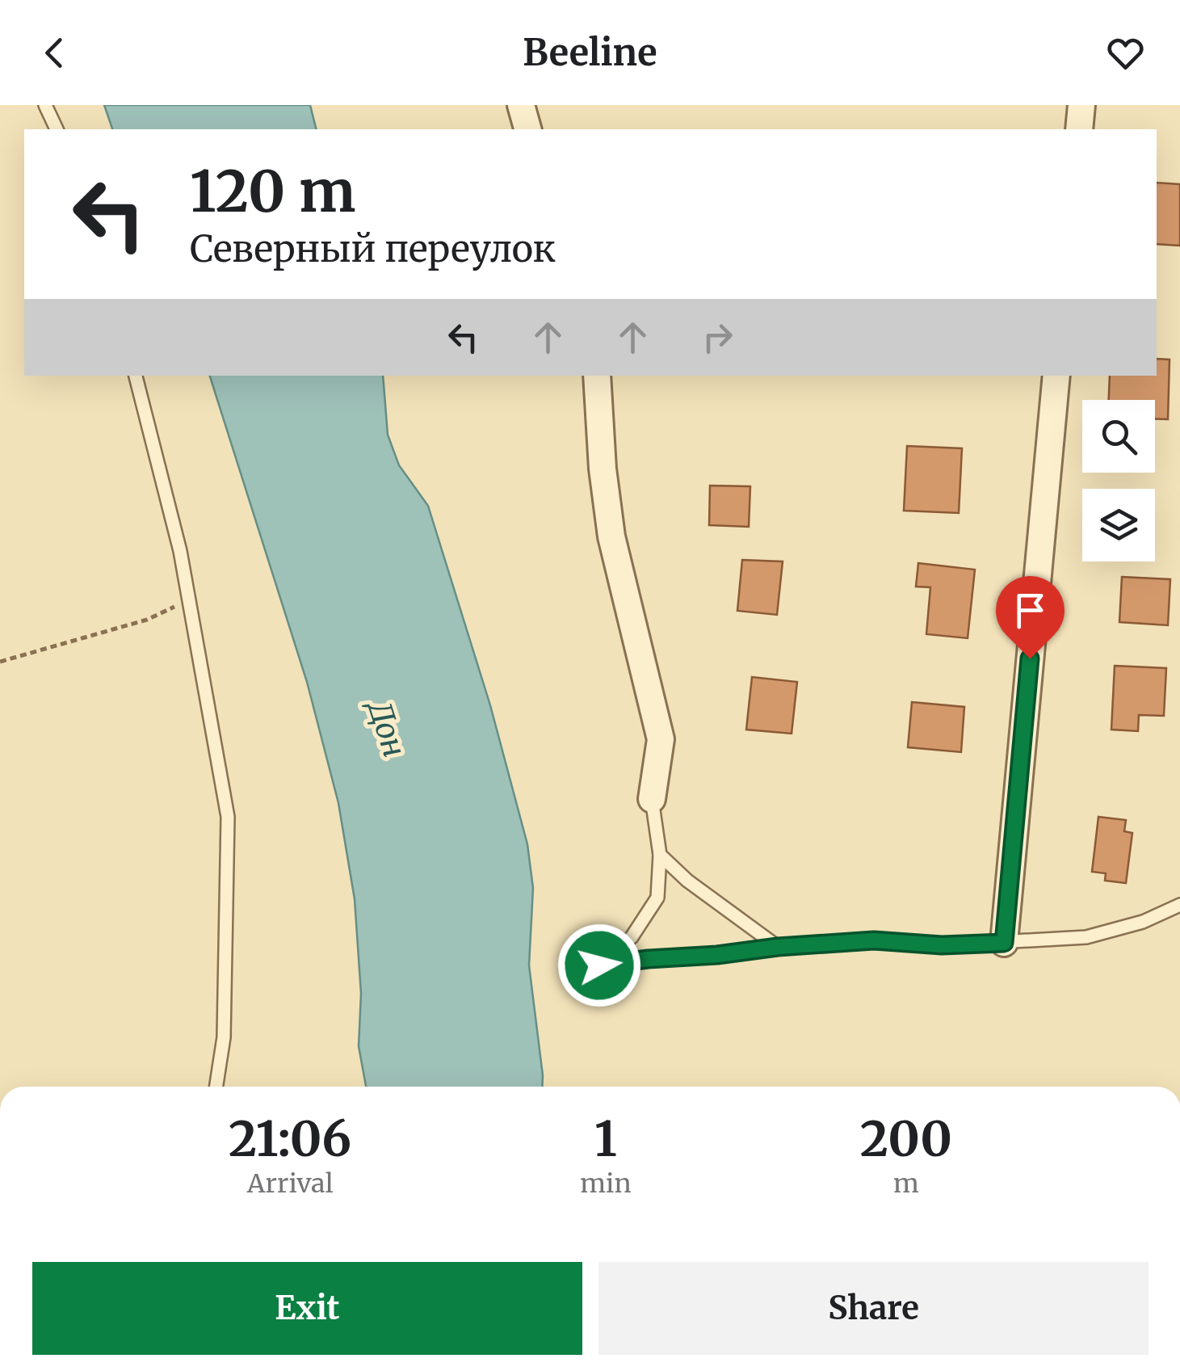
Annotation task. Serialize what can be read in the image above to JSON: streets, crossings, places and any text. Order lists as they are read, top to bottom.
{
  "water": ["Дон"],
  "page": {
    "header": "Beeline",
    "turn": ["120 m", "Северный переулок"],
    "eta": [
      "21:06",
      "Arrival",
      "1",
      "min",
      "200",
      "m"
    ],
    "buttons": ["Exit", "Share"]
  }
}
